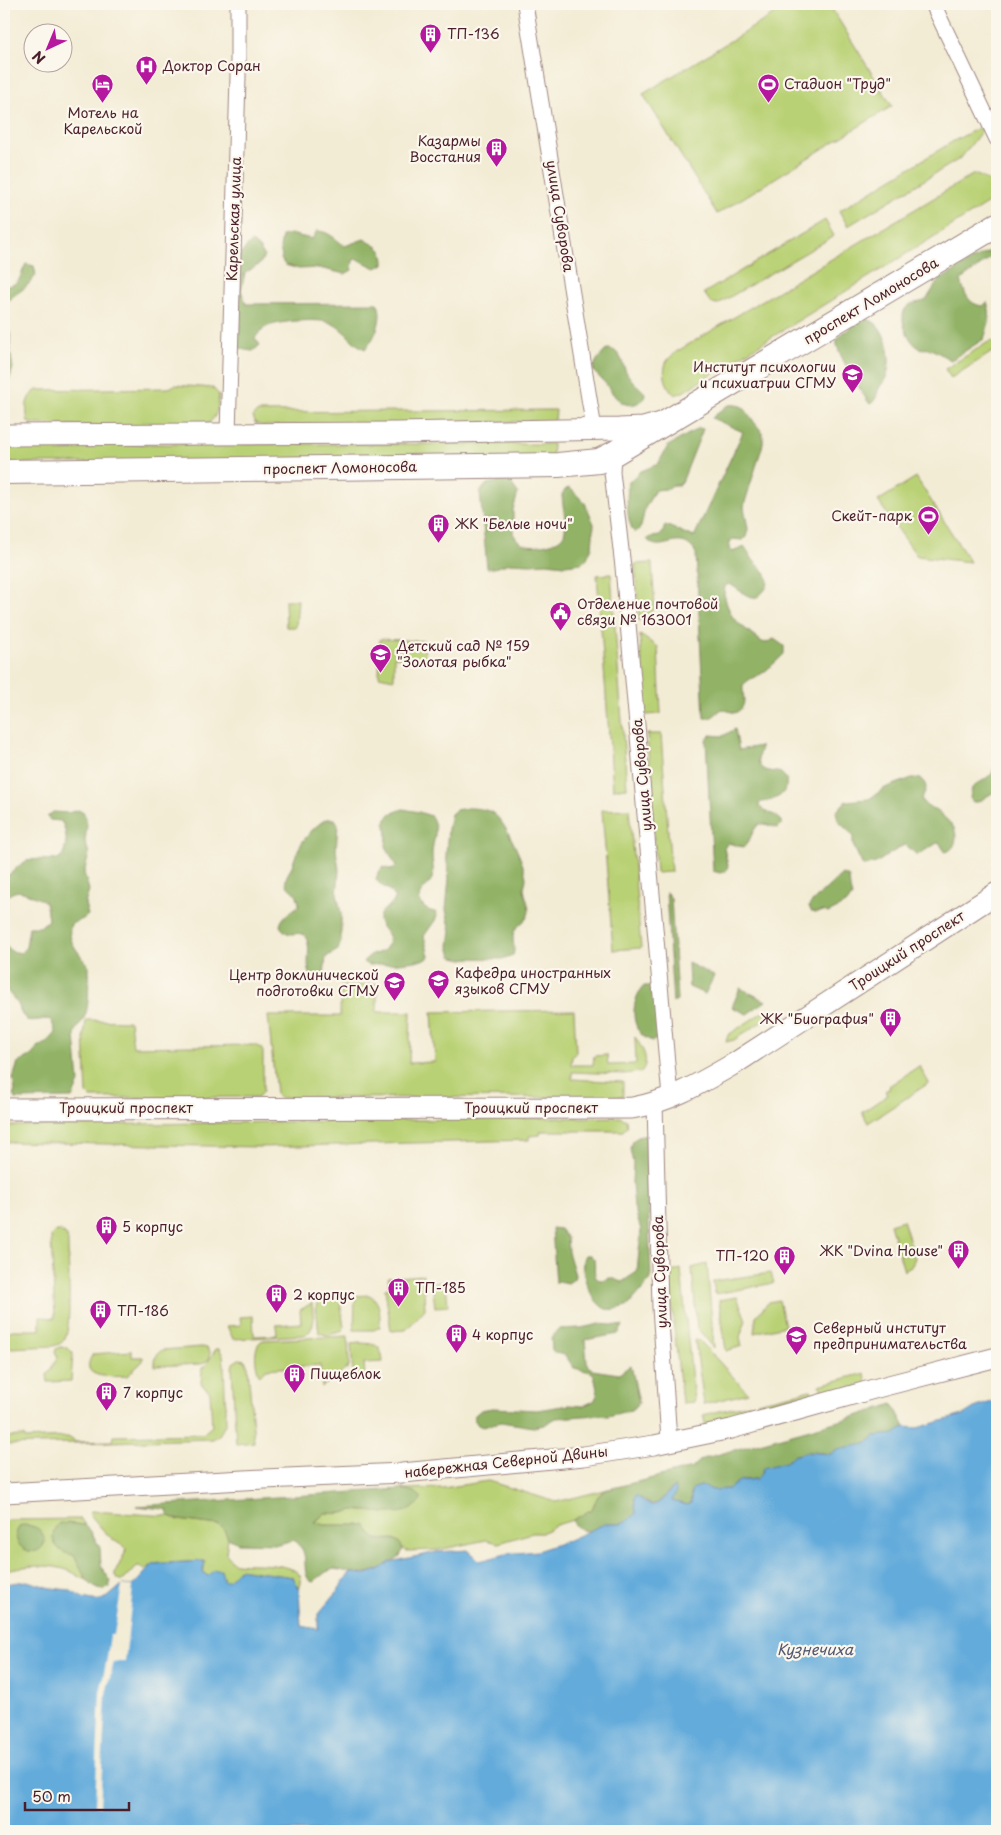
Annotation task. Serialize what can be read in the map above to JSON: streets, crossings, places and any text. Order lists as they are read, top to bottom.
{
  "streets": {
    "main road": ["проспект Ломоносова", "Троицкий проспект"],
    "street": ["улица Суворова", "Карельская улица", "набережная Северной Двины"]
  },
  "crossings": [
    ["улица Суворова", "проспект Ломоносова"],
    ["улица Суворова", "Троицкий проспект"],
    ["улица Суворова", "набережная Северной Двины"],
    ["Карельская улица", "проспект Ломоносова"]
  ],
  "water": ["Кузнечиха"],
  "places": {
    "building": [
      "ТП-136",
      "Казармы Восстания",
      "ЖК \"Белые ночи\"",
      "ЖК \"Биография\"",
      "5 корпус",
      "ЖК \"Dvina House\"",
      "ТП-120",
      "ТП-185",
      "2 корпус",
      "ТП-186",
      "4 корпус",
      "Пищеблок",
      "7 корпус"
    ],
    "hospital": ["Доктор Соран"],
    "sports": ["Стадион \"Труд\"", "Скейт-парк"],
    "hotel": ["Мотель на Карельской"],
    "school or university": [
      "Институт психологии и психиатрии СГМУ",
      "Детский сад № 159 \"Золотая рыбка\"",
      "Кафедра иностранных языков СГМУ",
      "Центр доклинической подготовки СГМУ",
      "Северный институт предпринимательства"
    ],
    "public building": ["Отделение почтовой связи № 163001"]
  },
  "scale_bar": "50 m",
  "north": "bottom left"
}
